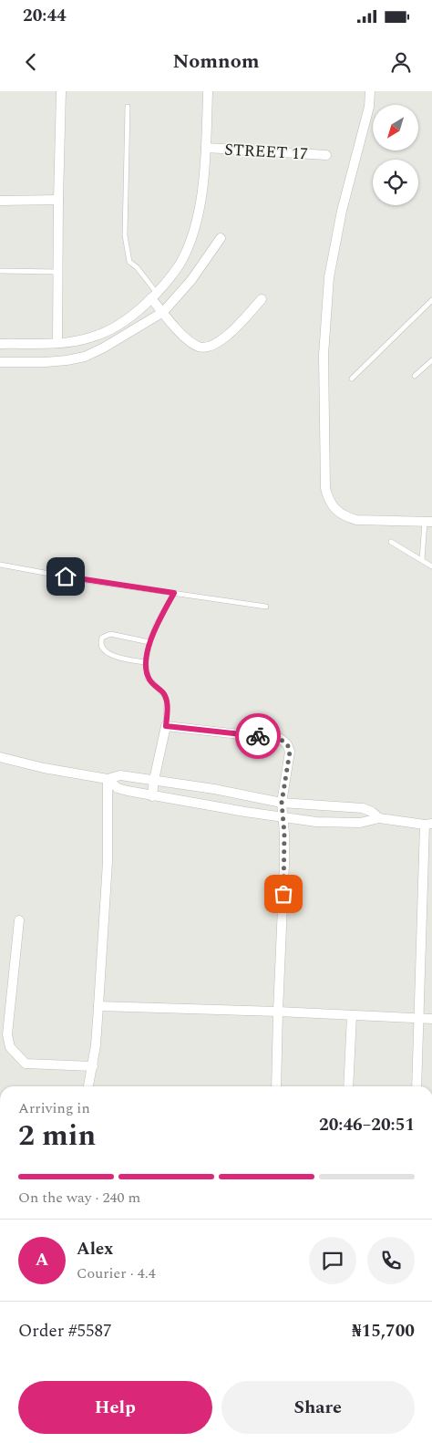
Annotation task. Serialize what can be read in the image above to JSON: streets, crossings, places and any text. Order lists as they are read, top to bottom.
{
  "streets": {
    "street": ["STREET 17"]
  },
  "north": "bottom left",
  "page": {
    "status": "20:44",
    "header": "Nomnom",
    "heading": ["2 min", "Arriving in", "20:46–20:51"],
    "panel": [
      "Alex",
      "Courier · 4.4",
      "Order #5587",
      "₦15,700"
    ],
    "bar": "On the way · 240 m",
    "round": "A",
    "buttons": ["Help", "Share"]
  }
}
